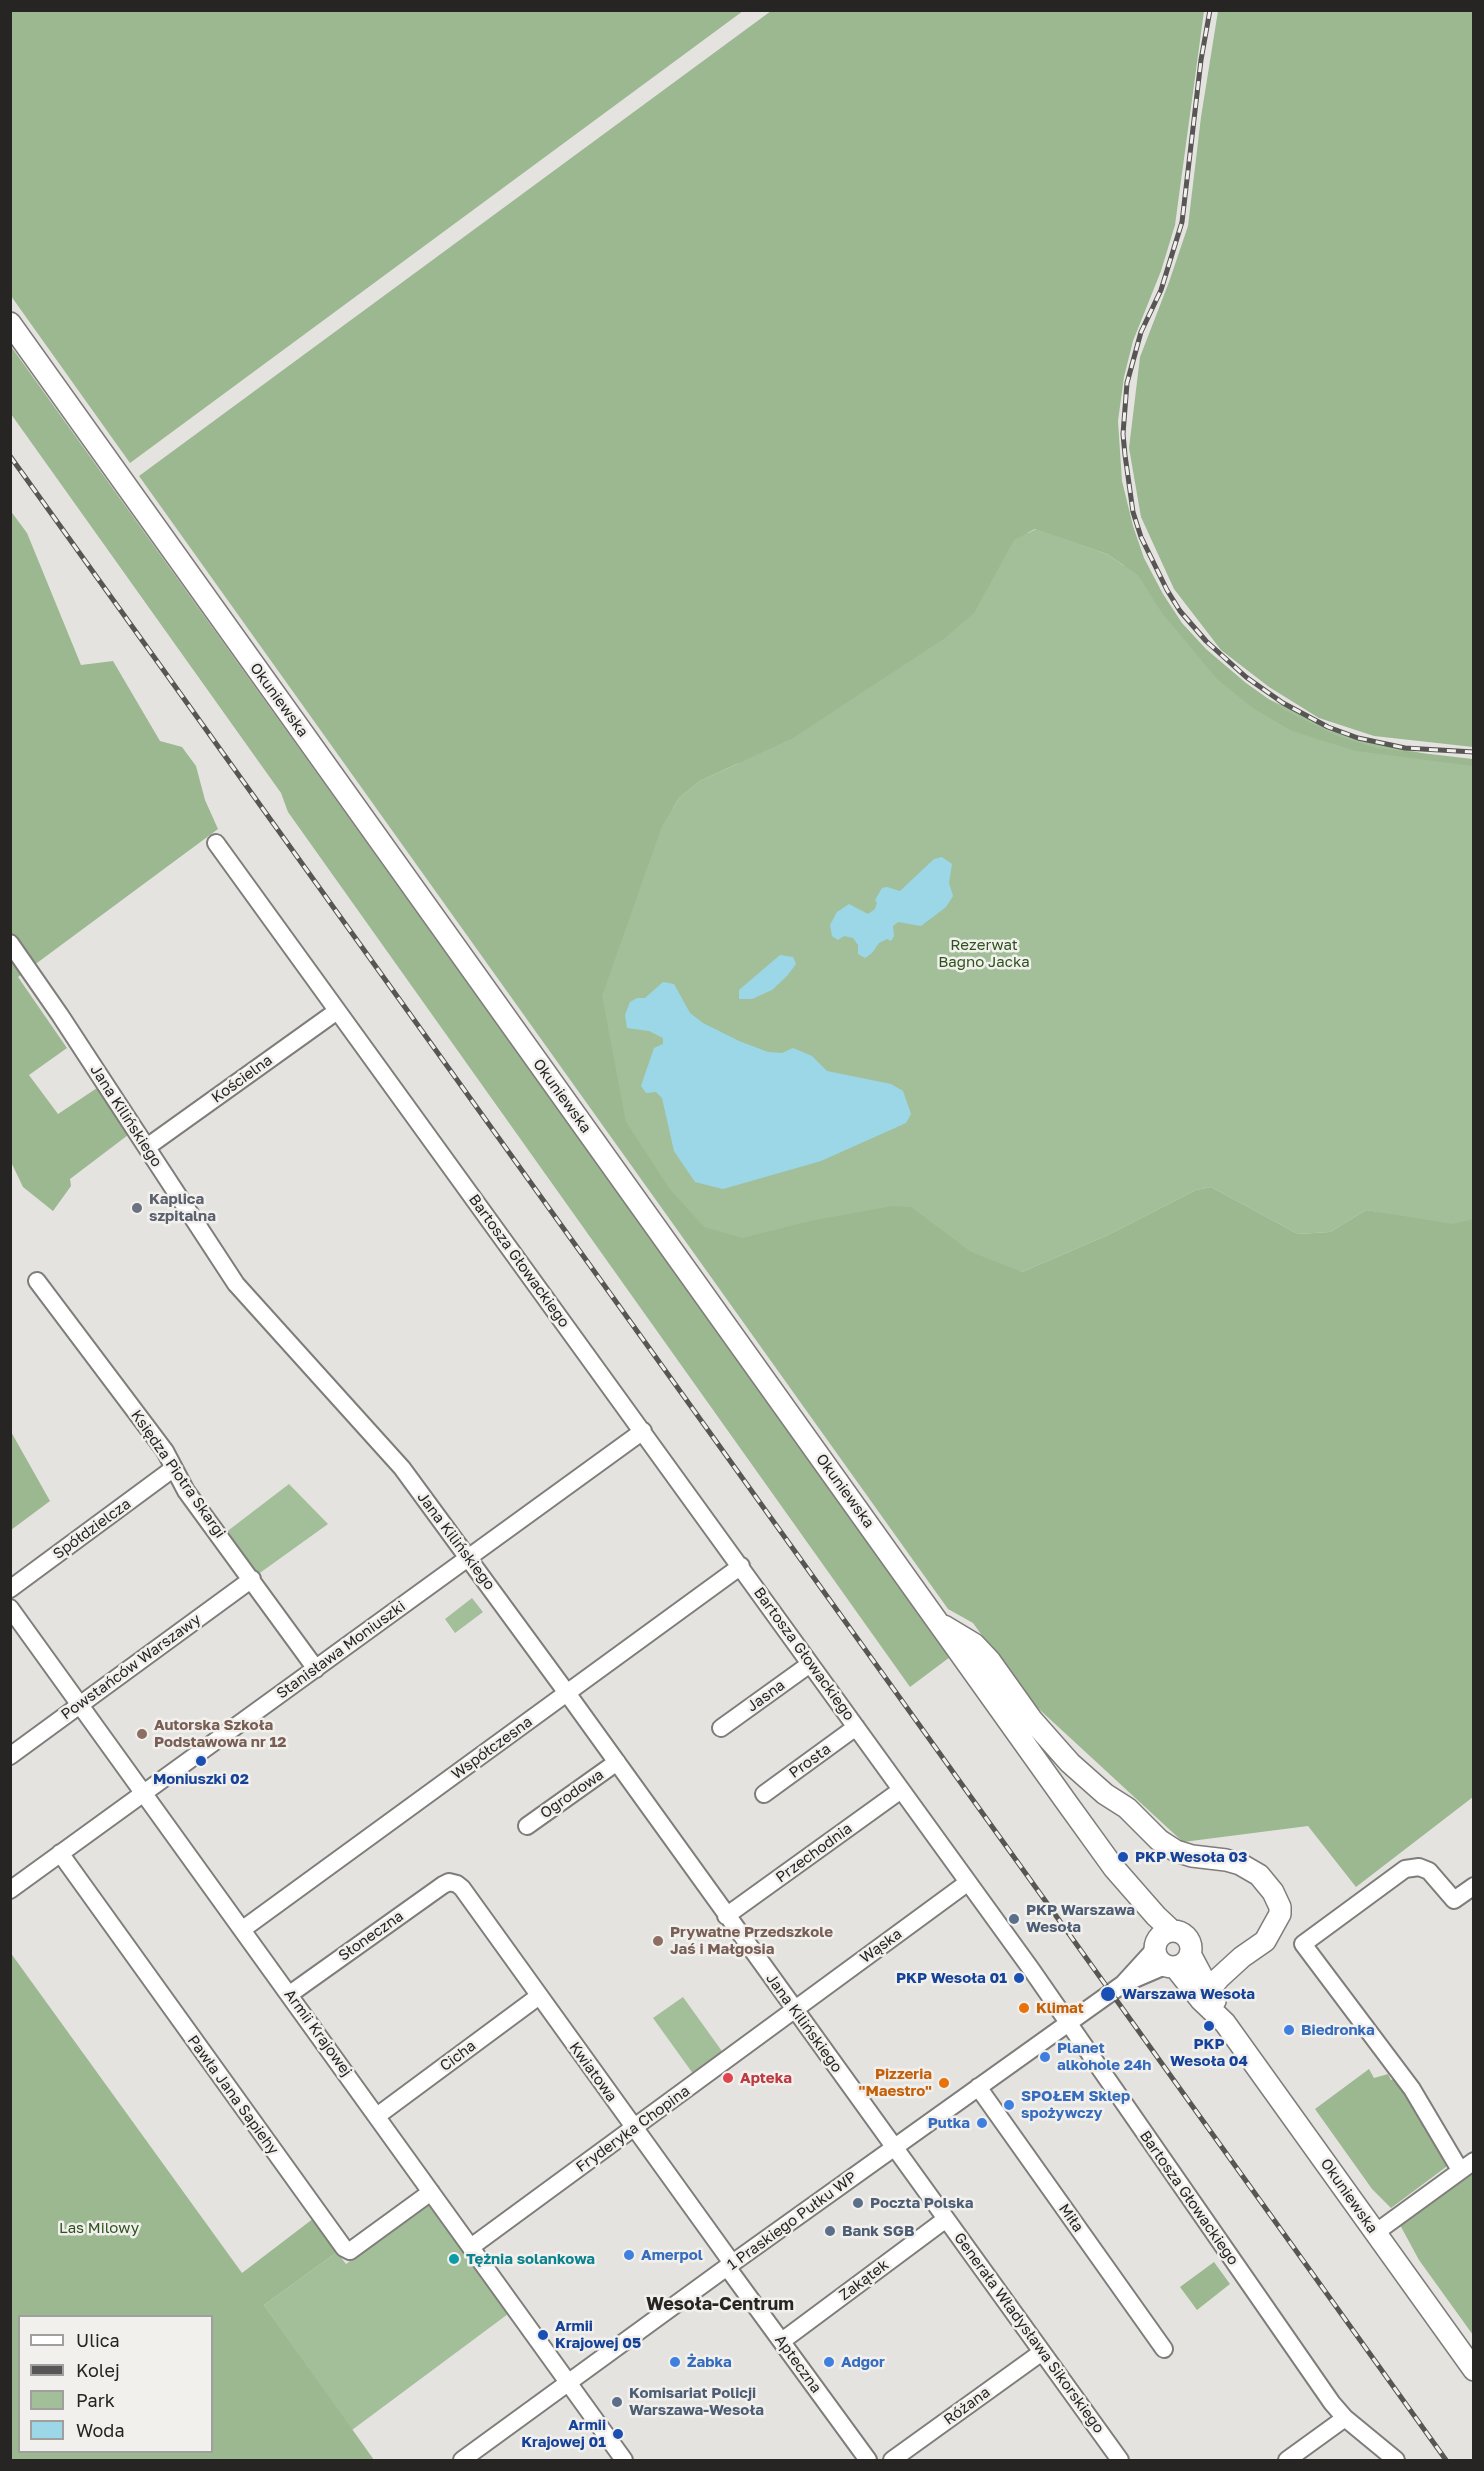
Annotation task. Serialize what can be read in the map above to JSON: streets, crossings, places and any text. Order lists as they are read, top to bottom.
{
  "streets": {
    "main road": ["Okuniewska"],
    "street": [
      "Kościelna",
      "Jana Kilińskiego",
      "Bartosza Głowackiego",
      "Księdza Piotra Skargi",
      "Spółdzielcza",
      "Stanisława Moniuszki",
      "Powstańców Warszawy",
      "Jasna",
      "Współczesna",
      "Prosta",
      "Ogrodowa",
      "Przechodnia",
      "Słoneczna",
      "Wąska",
      "Armii Krajowej",
      "Cicha",
      "Kwiatowa",
      "Pawła Jana Sapiehy",
      "Fryderyka Chopina",
      "Miła",
      "1 Praskiego Pułku WP",
      "Zakątek",
      "Generała Władysława Sikorskiego",
      "Apteczna",
      "Różana"
    ]
  },
  "crossings": [
    ["Okuniewska", "1 Praskiego Pułku WP"],
    ["Kościelna", "Jana Kilińskiego"],
    ["Kościelna", "Bartosza Głowackiego"],
    ["Jana Kilińskiego", "Stanisława Moniuszki"],
    ["Jana Kilińskiego", "Współczesna"],
    ["Jana Kilińskiego", "Ogrodowa"],
    ["Jana Kilińskiego", "Przechodnia"],
    ["Jana Kilińskiego", "Wąska"],
    ["Jana Kilińskiego", "Fryderyka Chopina"],
    ["Jana Kilińskiego", "1 Praskiego Pułku WP"],
    ["Jana Kilińskiego", "Generała Władysława Sikorskiego"],
    ["Bartosza Głowackiego", "Stanisława Moniuszki"],
    ["Bartosza Głowackiego", "Jasna"],
    ["Bartosza Głowackiego", "Współczesna"],
    ["Bartosza Głowackiego", "Prosta"],
    ["Bartosza Głowackiego", "Przechodnia"],
    ["Bartosza Głowackiego", "Wąska"],
    ["Bartosza Głowackiego", "1 Praskiego Pułku WP"],
    ["Księdza Piotra Skargi", "Spółdzielcza"],
    ["Księdza Piotra Skargi", "Stanisława Moniuszki"],
    ["Księdza Piotra Skargi", "Powstańców Warszawy"],
    ["Stanisława Moniuszki", "Armii Krajowej"],
    ["Stanisława Moniuszki", "Pawła Jana Sapiehy"],
    ["Powstańców Warszawy", "Armii Krajowej"],
    ["Współczesna", "Armii Krajowej"],
    ["Słoneczna", "Armii Krajowej"],
    ["Słoneczna", "Kwiatowa"],
    ["Wąska", "Fryderyka Chopina"],
    ["Armii Krajowej", "Cicha"],
    ["Armii Krajowej", "Pawła Jana Sapiehy"],
    ["Armii Krajowej", "Fryderyka Chopina"],
    ["Armii Krajowej", "1 Praskiego Pułku WP"],
    ["Cicha", "Kwiatowa"],
    ["Kwiatowa", "Fryderyka Chopina"],
    ["Kwiatowa", "1 Praskiego Pułku WP"],
    ["Kwiatowa", "Apteczna"],
    ["Miła", "1 Praskiego Pułku WP"],
    ["1 Praskiego Pułku WP", "Generała Władysława Sikorskiego"],
    ["1 Praskiego Pułku WP", "Apteczna"],
    ["Zakątek", "Generała Władysława Sikorskiego"],
    ["Zakątek", "Apteczna"],
    ["Generała Władysława Sikorskiego", "Różana"]
  ],
  "districts": ["Wesoła-Centrum"],
  "parks": ["Rezerwat Bagno Jacka", "Las Milowy"],
  "places": [
    "Kaplica szpitalna",
    "Autorska Szkoła Podstawowa nr 12",
    "Moniuszki 02",
    "PKP Wesoła 03",
    "PKP Warszawa Wesoła",
    "Prywatne Przedszkole Jaś i Małgosia",
    "PKP Wesoła 01",
    "Warszawa Wesoła",
    "Klimat",
    "PKP Wesoła 04",
    "Biedronka",
    "Planet alkohole 24h",
    "Apteka",
    "Pizzeria \"Maestro\"",
    "SPOŁEM Sklep spożywczy",
    "Putka",
    "Poczta Polska",
    "Bank SGB",
    "Amerpol",
    "Tężnia solankowa",
    "Armii Krajowej 05",
    "Żabka",
    "Adgor",
    "Komisariat Policji Warszawa-Wesoła",
    "Armii Krajowej 01"
  ],
  "legend": [
    "Ulica",
    "Kolej",
    "Park",
    "Woda"
  ]
}
